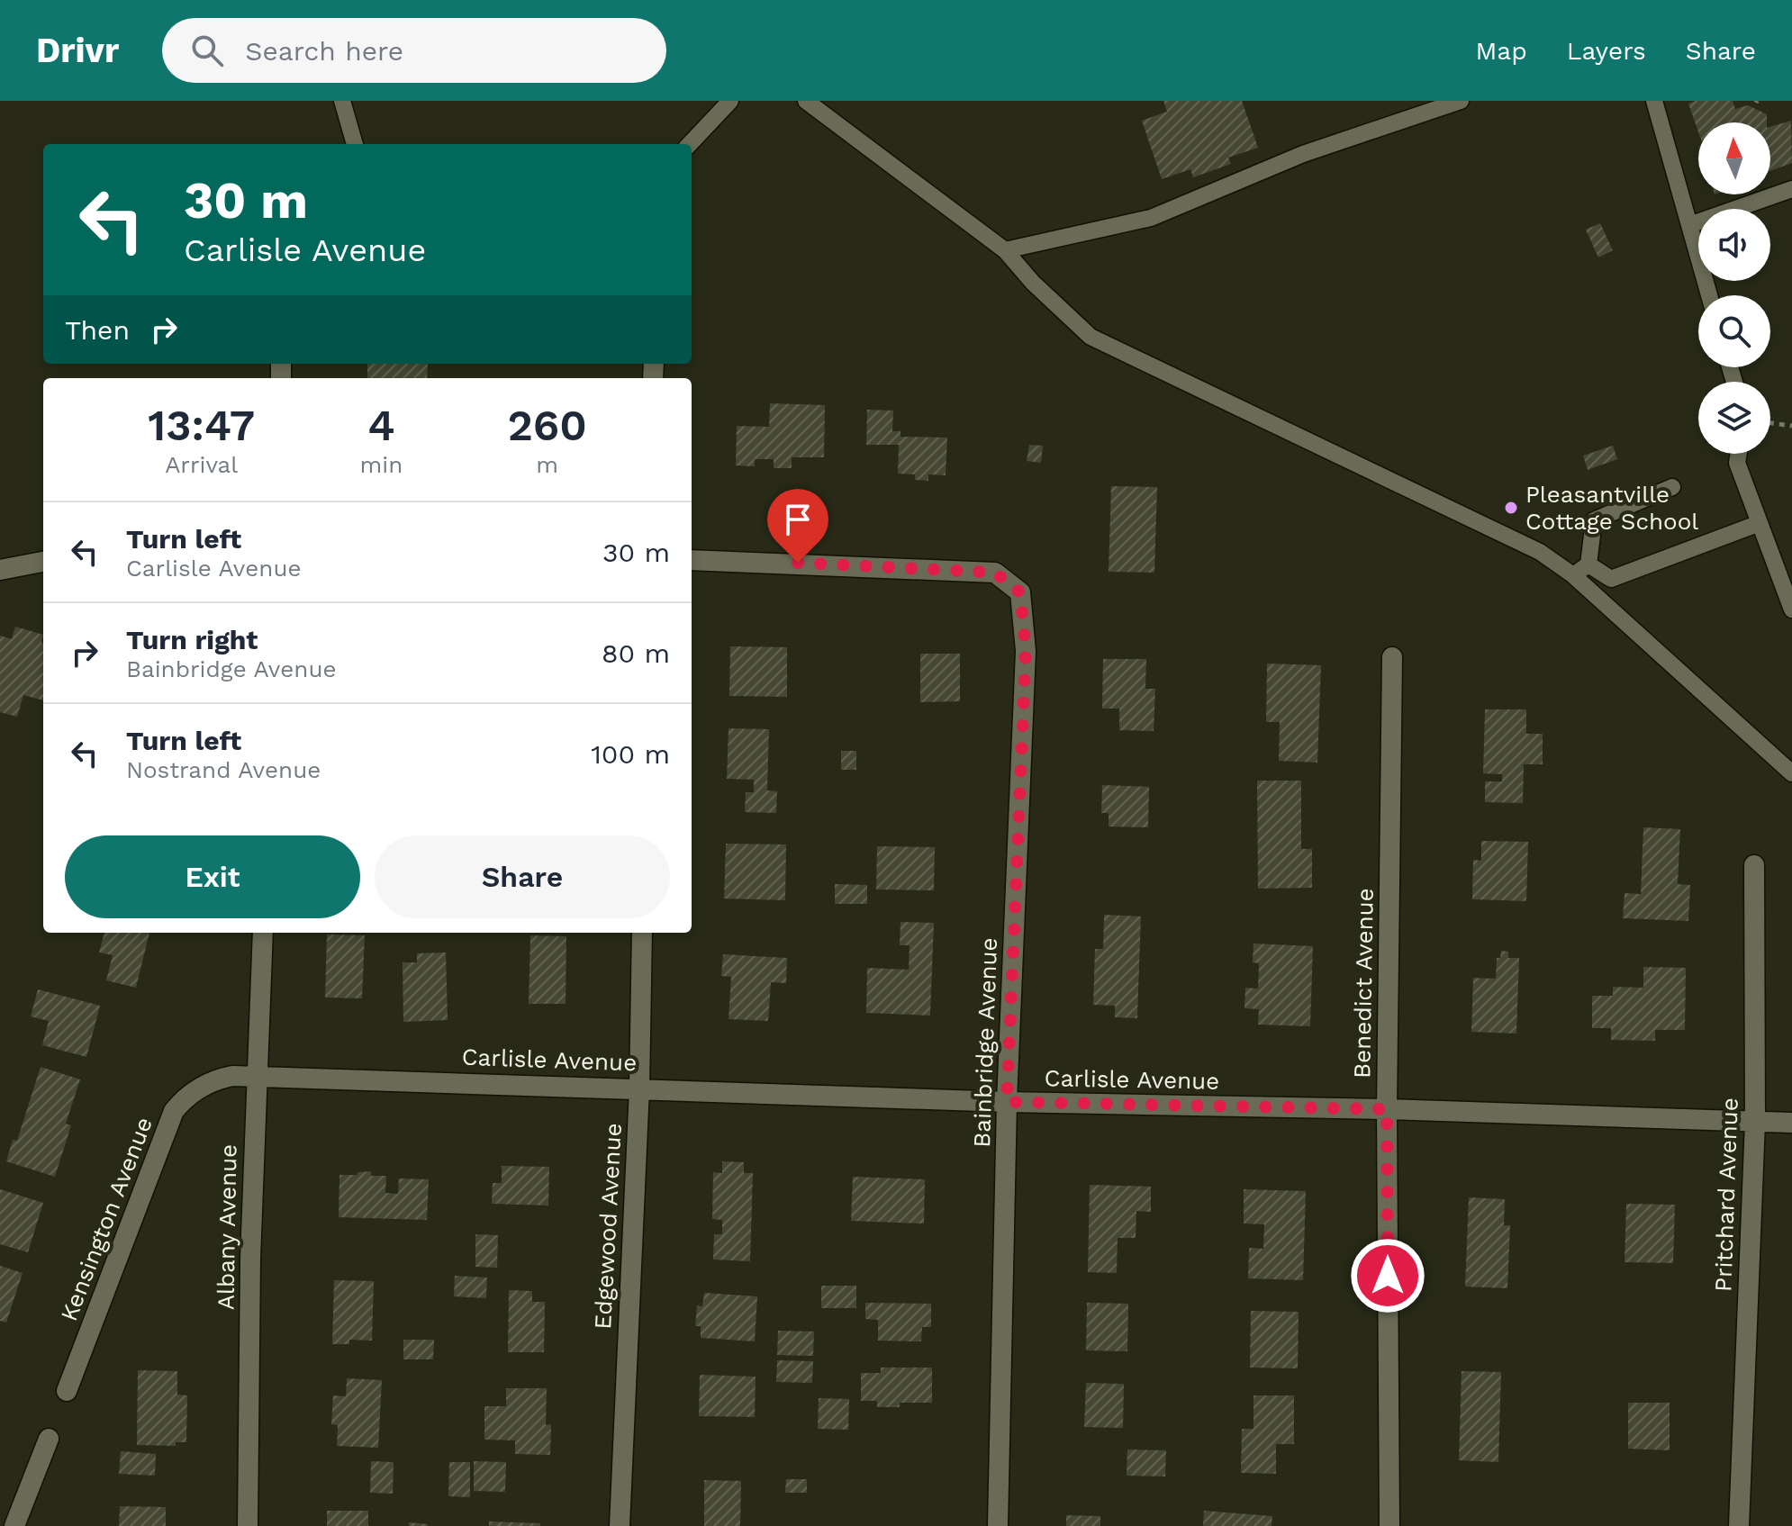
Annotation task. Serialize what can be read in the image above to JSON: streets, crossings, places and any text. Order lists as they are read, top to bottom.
{
  "streets": {
    "street": [
      "Benedict Avenue",
      "Bainbridge Avenue",
      "Carlisle Avenue",
      "Pritchard Avenue",
      "Kensington Avenue",
      "Edgewood Avenue",
      "Albany Avenue"
    ]
  },
  "crossings": [
    ["Benedict Avenue", "Carlisle Avenue"],
    ["Bainbridge Avenue", "Carlisle Avenue"],
    ["Carlisle Avenue", "Pritchard Avenue"],
    ["Carlisle Avenue", "Kensington Avenue"],
    ["Carlisle Avenue", "Edgewood Avenue"],
    ["Carlisle Avenue", "Albany Avenue"],
    ["Kensington Avenue", "Albany Avenue"]
  ],
  "places": ["Pleasantville Cottage School"],
  "north": "top",
  "page": {
    "header": "Drivr",
    "search": "Search here",
    "nav": ["Map", "Layers", "Share"],
    "turn": ["30 m", "Carlisle Avenue"],
    "then": "Then",
    "eta": [
      "13:47",
      "Arrival",
      "4",
      "min",
      "260",
      "m"
    ],
    "list": [
      {
        "name": "Turn left",
        "note": "Carlisle Avenue",
        "value": "30 m"
      },
      {
        "name": "Turn right",
        "note": "Bainbridge Avenue",
        "value": "80 m"
      },
      {
        "name": "Turn left",
        "note": "Nostrand Avenue",
        "value": "100 m"
      }
    ],
    "buttons": ["Exit", "Share"]
  }
}
